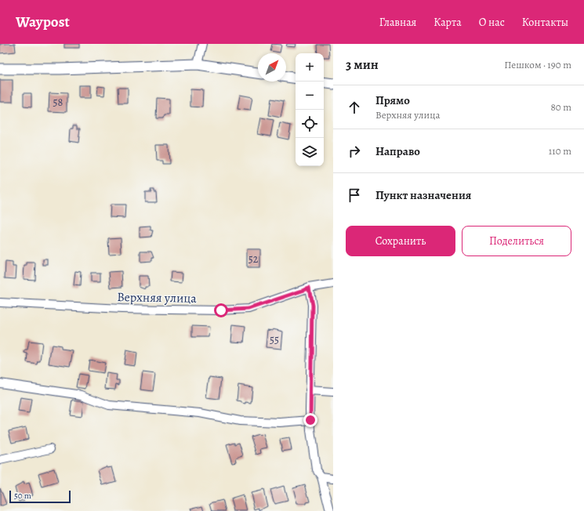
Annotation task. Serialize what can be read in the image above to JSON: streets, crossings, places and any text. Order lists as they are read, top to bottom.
{
  "streets": {
    "street": ["Верхняя улица"]
  },
  "house_numbers": ["58", "52", "55"],
  "scale_bar": "50 m",
  "north": "top right",
  "page": {
    "header": "Waypost",
    "nav": [
      "Главная",
      "Карта",
      "О нас",
      "Контакты"
    ],
    "heading": ["3 мин", "Пешком · 190 m"],
    "map_buttons": ["+", "−"],
    "list": [
      ["Прямо", "Верхняя улица", "80 m"],
      ["Направо", "110 m"],
      "Пункт назначения"
    ],
    "buttons": ["Сохранить", "Поделиться"],
    "scale": "50 m"
  }
}
